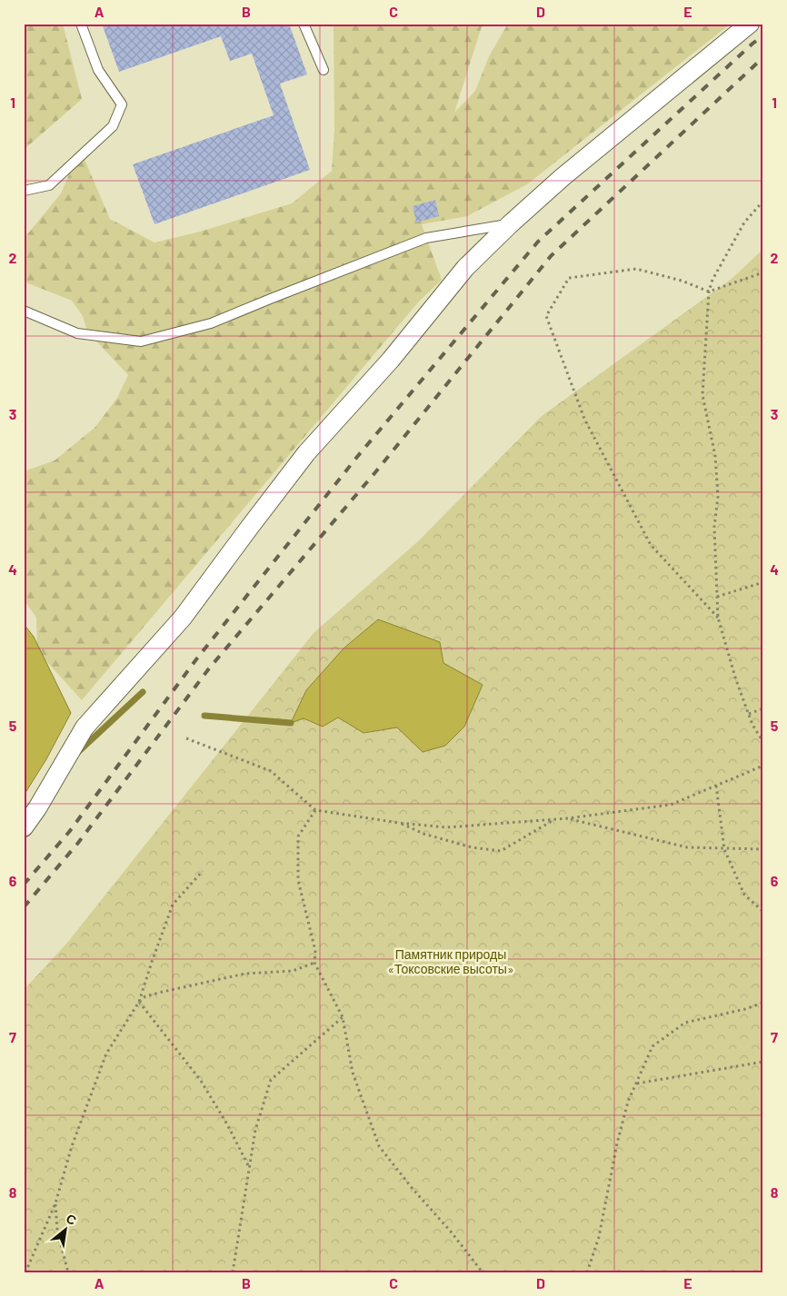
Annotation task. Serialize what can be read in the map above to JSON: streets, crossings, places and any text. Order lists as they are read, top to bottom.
{
  "parks": ["Памятник природы «Токсовские высоты»"],
  "north": "top right",
  "grid": {
    "columns": [
      "A",
      "B",
      "C",
      "D",
      "E"
    ],
    "rows": [
      "1",
      "2",
      "3",
      "4",
      "5",
      "6",
      "7",
      "8"
    ]
  }
}
